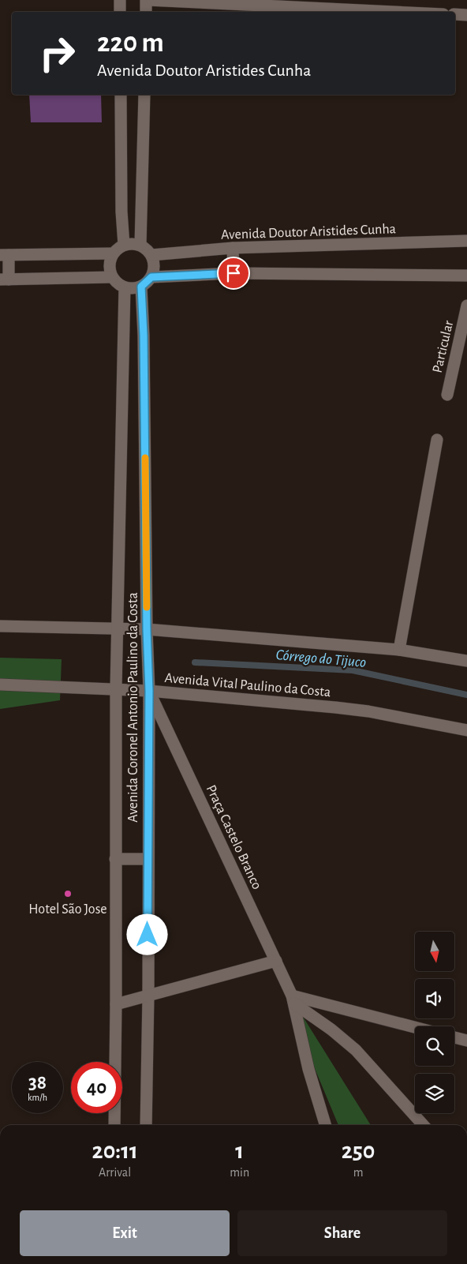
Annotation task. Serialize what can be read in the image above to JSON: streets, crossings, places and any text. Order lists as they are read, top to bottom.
{
  "streets": {
    "street": [
      "Avenida Doutor Aristides Cunha",
      "Particular",
      "Avenida Vital Paulino da Costa",
      "Avenida Coronel Antonio Paulino da Costa",
      "Praça Castelo Branco"
    ]
  },
  "crossings": [
    ["Avenida Doutor Aristides Cunha", "Avenida Coronel Antonio Paulino da Costa"],
    ["Avenida Vital Paulino da Costa", "Avenida Coronel Antonio Paulino da Costa"],
    ["Avenida Vital Paulino da Costa", "Praça Castelo Branco"],
    ["Avenida Coronel Antonio Paulino da Costa", "Praça Castelo Branco"]
  ],
  "water": ["Córrego do Tijuco"],
  "places": ["Hotel São Jose"],
  "north": "bottom",
  "page": {
    "turn": ["220 m", "Avenida Doutor Aristides Cunha"],
    "speed": "38 km/h",
    "limit": "40",
    "eta": [
      "20:11",
      "Arrival",
      "1",
      "min",
      "250",
      "m"
    ],
    "buttons": ["Exit", "Share"]
  }
}
